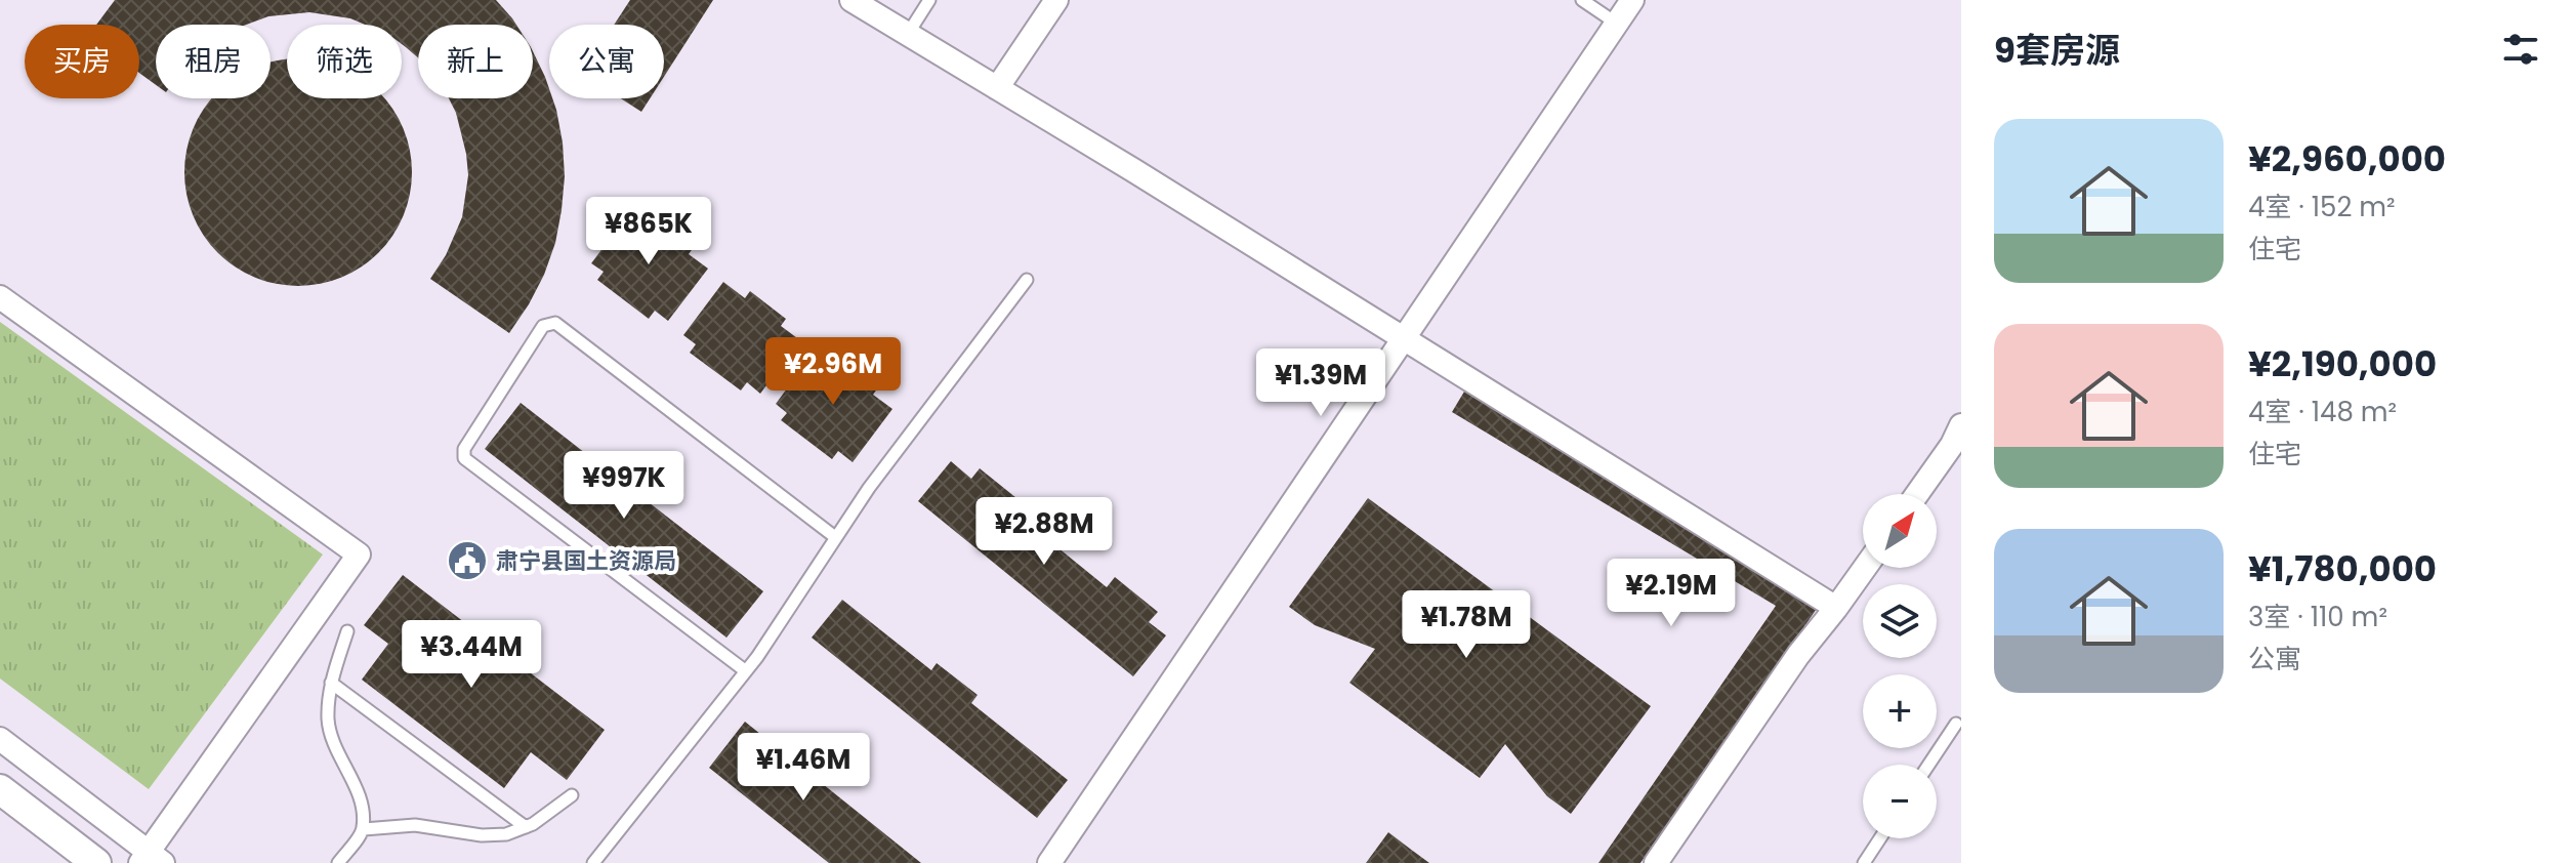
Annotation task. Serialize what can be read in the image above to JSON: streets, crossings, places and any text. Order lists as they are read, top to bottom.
{
  "places": {
    "public building": ["肃宁县国土资源局"]
  },
  "north": "top right",
  "page": {
    "heading": "9套房源",
    "chip": [
      "买房",
      "租房",
      "筛选",
      "新上",
      "公寓"
    ],
    "list": [
      {
        "name": "¥2,960,000",
        "note": "4室 · 152 m² · 住宅"
      },
      {
        "name": "¥2,190,000",
        "note": "4室 · 148 m² · 住宅"
      },
      {
        "name": "¥1,780,000",
        "note": "3室 · 110 m² · 公寓"
      }
    ],
    "price": [
      "¥865K",
      "¥2.96M",
      "¥1.39M",
      "¥997K",
      "¥2.88M",
      "¥2.19M",
      "¥1.78M",
      "¥3.44M",
      "¥1.46M"
    ],
    "map_buttons": ["+", "−"]
  }
}
